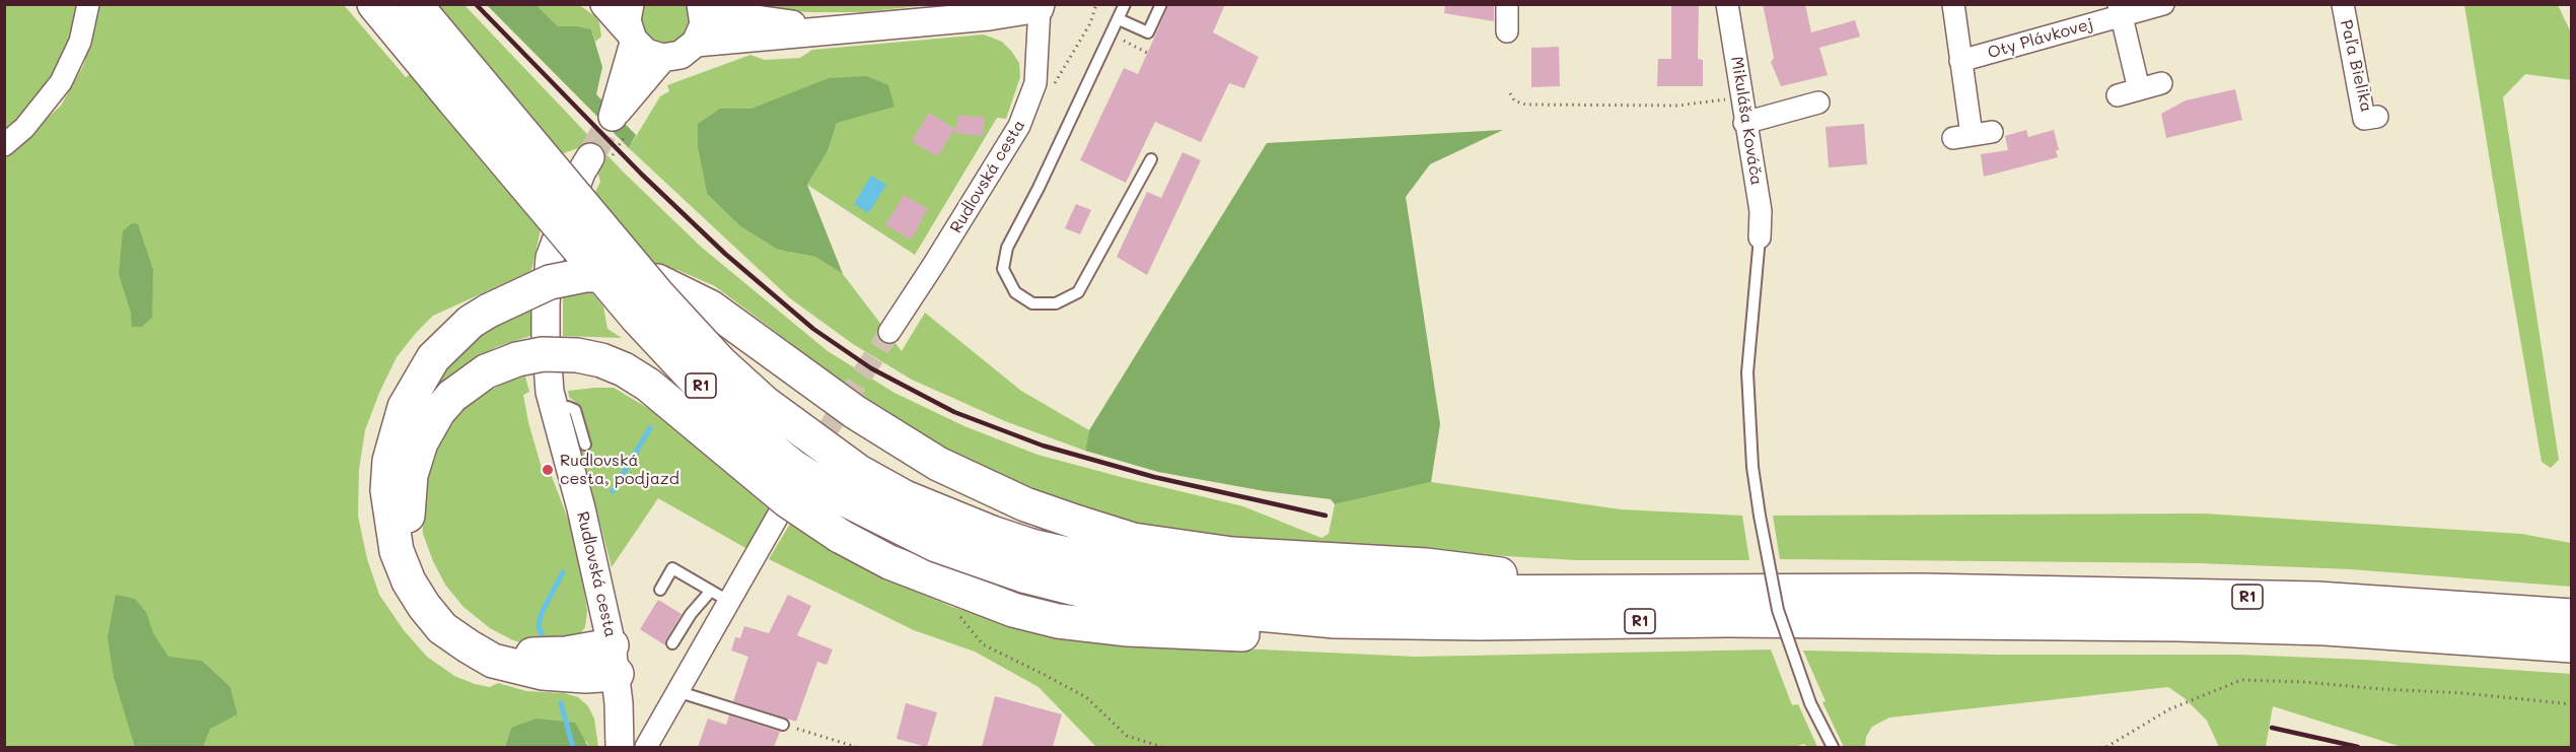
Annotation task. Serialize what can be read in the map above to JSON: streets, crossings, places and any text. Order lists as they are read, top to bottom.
{
  "streets": {
    "highway": ["R1"],
    "street": [
      "Oty Plávkovej",
      "Paľa Bielika",
      "Mikuláša Kováča",
      "Rudlovská cesta"
    ]
  },
  "places": ["Rudlovská cesta, podjazd"]
}
